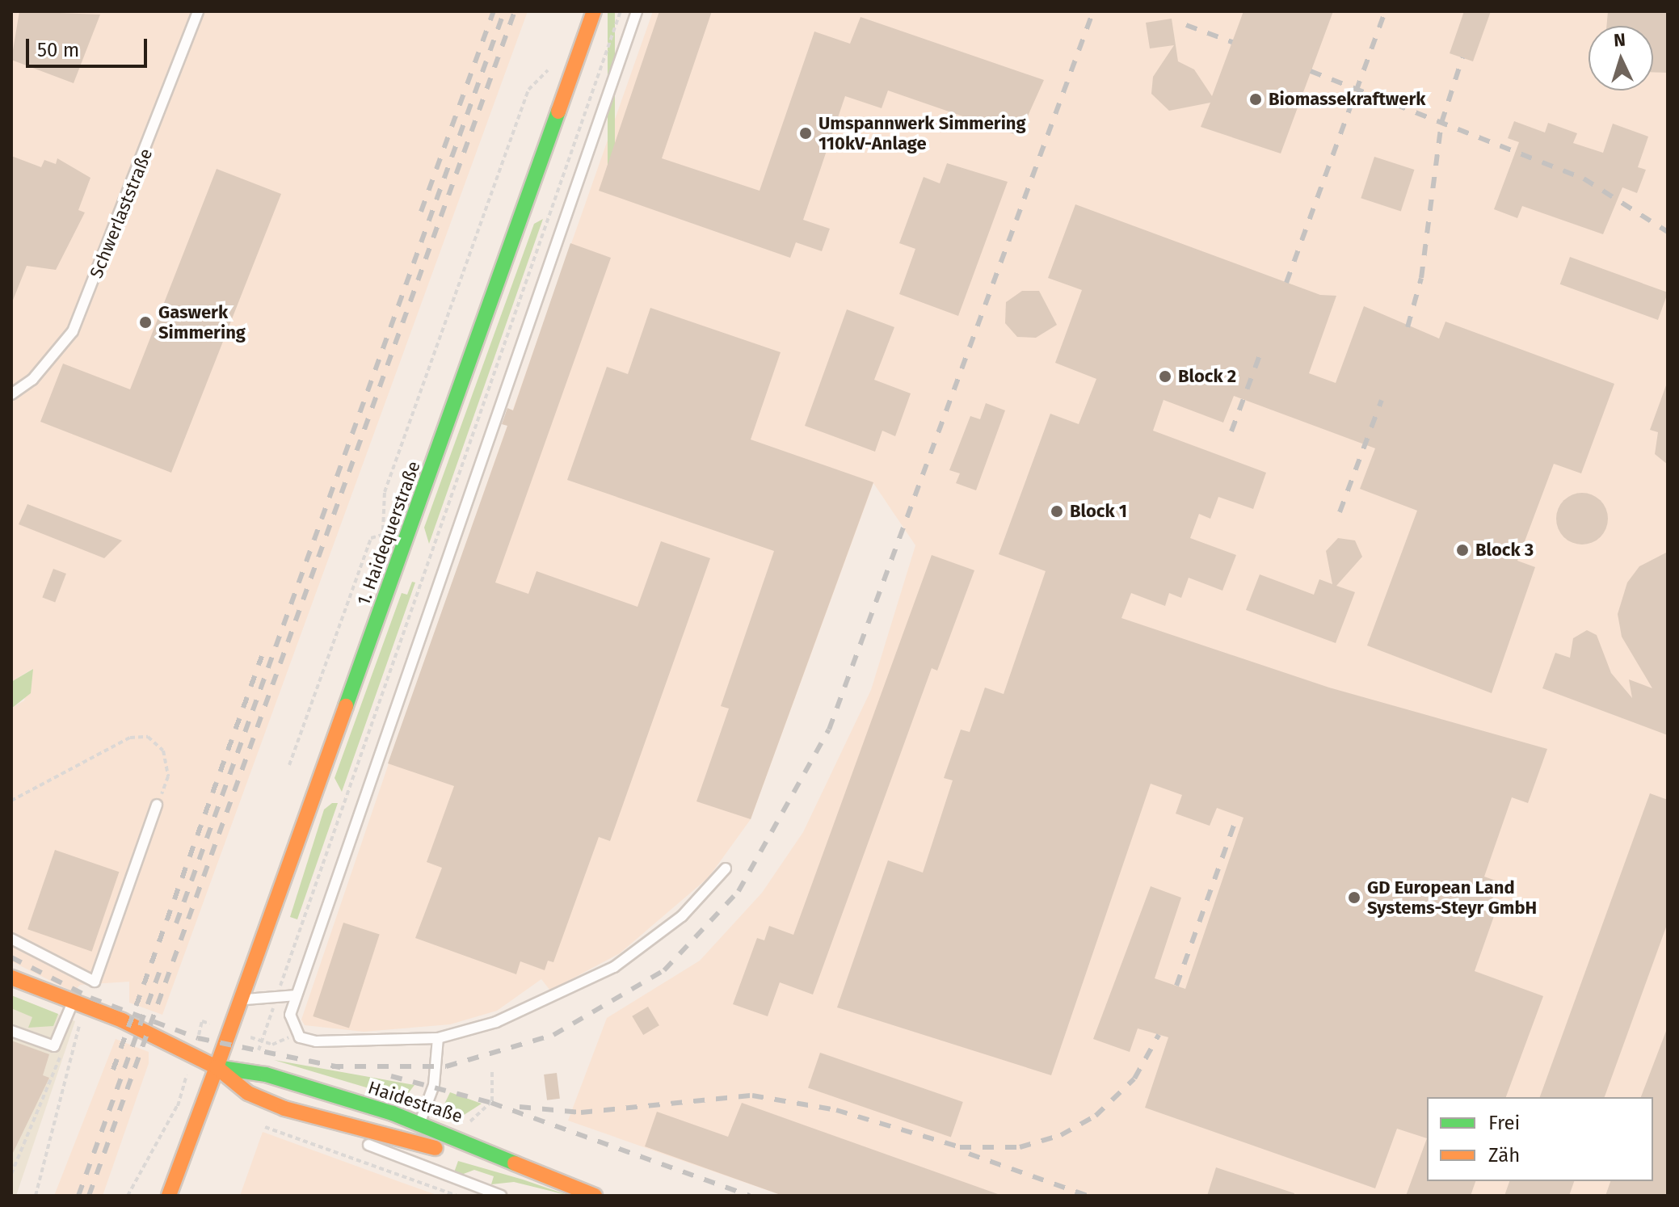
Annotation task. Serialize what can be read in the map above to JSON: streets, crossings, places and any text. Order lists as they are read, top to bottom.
{
  "streets": {
    "main road": ["1. Haidequerstraße", "Haidestraße"],
    "lane": ["Schwerlaststraße"]
  },
  "crossings": [
    ["1. Haidequerstraße", "Haidestraße"]
  ],
  "places": [
    "Biomassekraftwerk",
    "Umspannwerk Simmering 110kV-Anlage",
    "Gaswerk Simmering",
    "Block 2",
    "Block 1",
    "Block 3",
    "GD European Land Systems-Steyr GmbH"
  ],
  "legend": ["Frei", "Zäh"],
  "scale_bar": "50 m",
  "north": "top"
}
